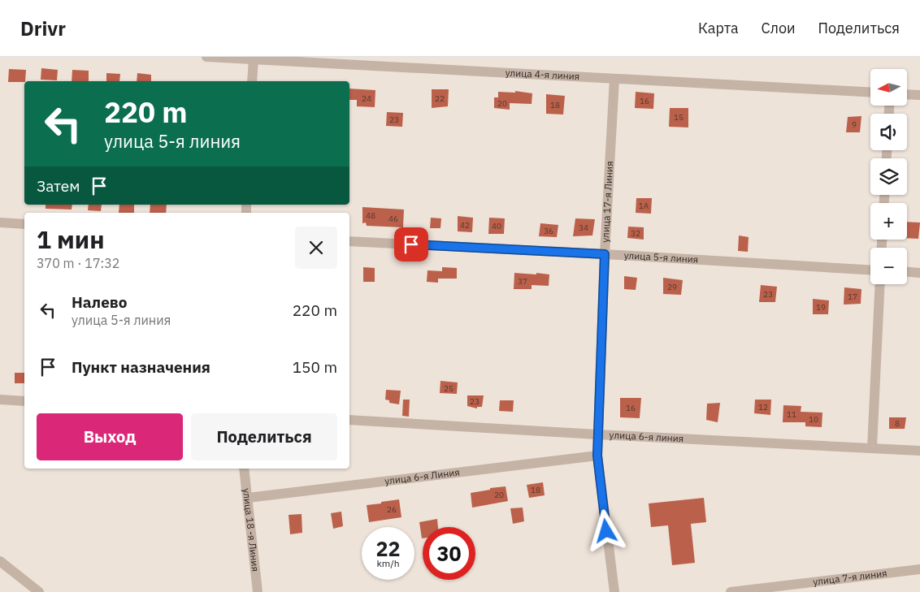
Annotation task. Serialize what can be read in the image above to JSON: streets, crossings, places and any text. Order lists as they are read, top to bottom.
{
  "streets": {
    "street": [
      "улица 4-я линия",
      "улица 17-я Линия",
      "улица 5-я линия",
      "улица 6-я линия",
      "улица 6-я Линия",
      "улица 18 -я Линия",
      "улица 7-я линия"
    ]
  },
  "crossings": [
    ["улица 4-я линия", "улица 17-я Линия"],
    ["улица 17-я Линия", "улица 5-я линия"],
    ["улица 17-я Линия", "улица 6-я линия"],
    ["улица 17-я Линия", "улица 6-я Линия"],
    ["улица 6-я Линия", "улица 18 -я Линия"]
  ],
  "house_numbers": [
    "24",
    "22",
    "16",
    "20",
    "18",
    "15",
    "23",
    "9",
    "1А",
    "48",
    "46",
    "42",
    "40",
    "34",
    "36",
    "32",
    "37",
    "29",
    "23",
    "17",
    "19",
    "25",
    "23",
    "12",
    "16",
    "11",
    "10",
    "8",
    "18",
    "20",
    "26"
  ],
  "north": "left",
  "page": {
    "header": "Drivr",
    "nav": ["Карта", "Слои", "Поделиться"],
    "map_buttons": ["+", "−"],
    "turn": ["220 m", "улица 5-я линия"],
    "then": "Затем",
    "heading": ["1 мин", "370 m · 17:32"],
    "list": [
      {
        "name": "Налево",
        "note": "улица 5-я линия",
        "value": "220 m"
      },
      {
        "name": "Пункт назначения",
        "value": "150 m"
      }
    ],
    "buttons": ["Выход", "Поделиться"],
    "speed": "22 km/h",
    "limit": "30"
  }
}
